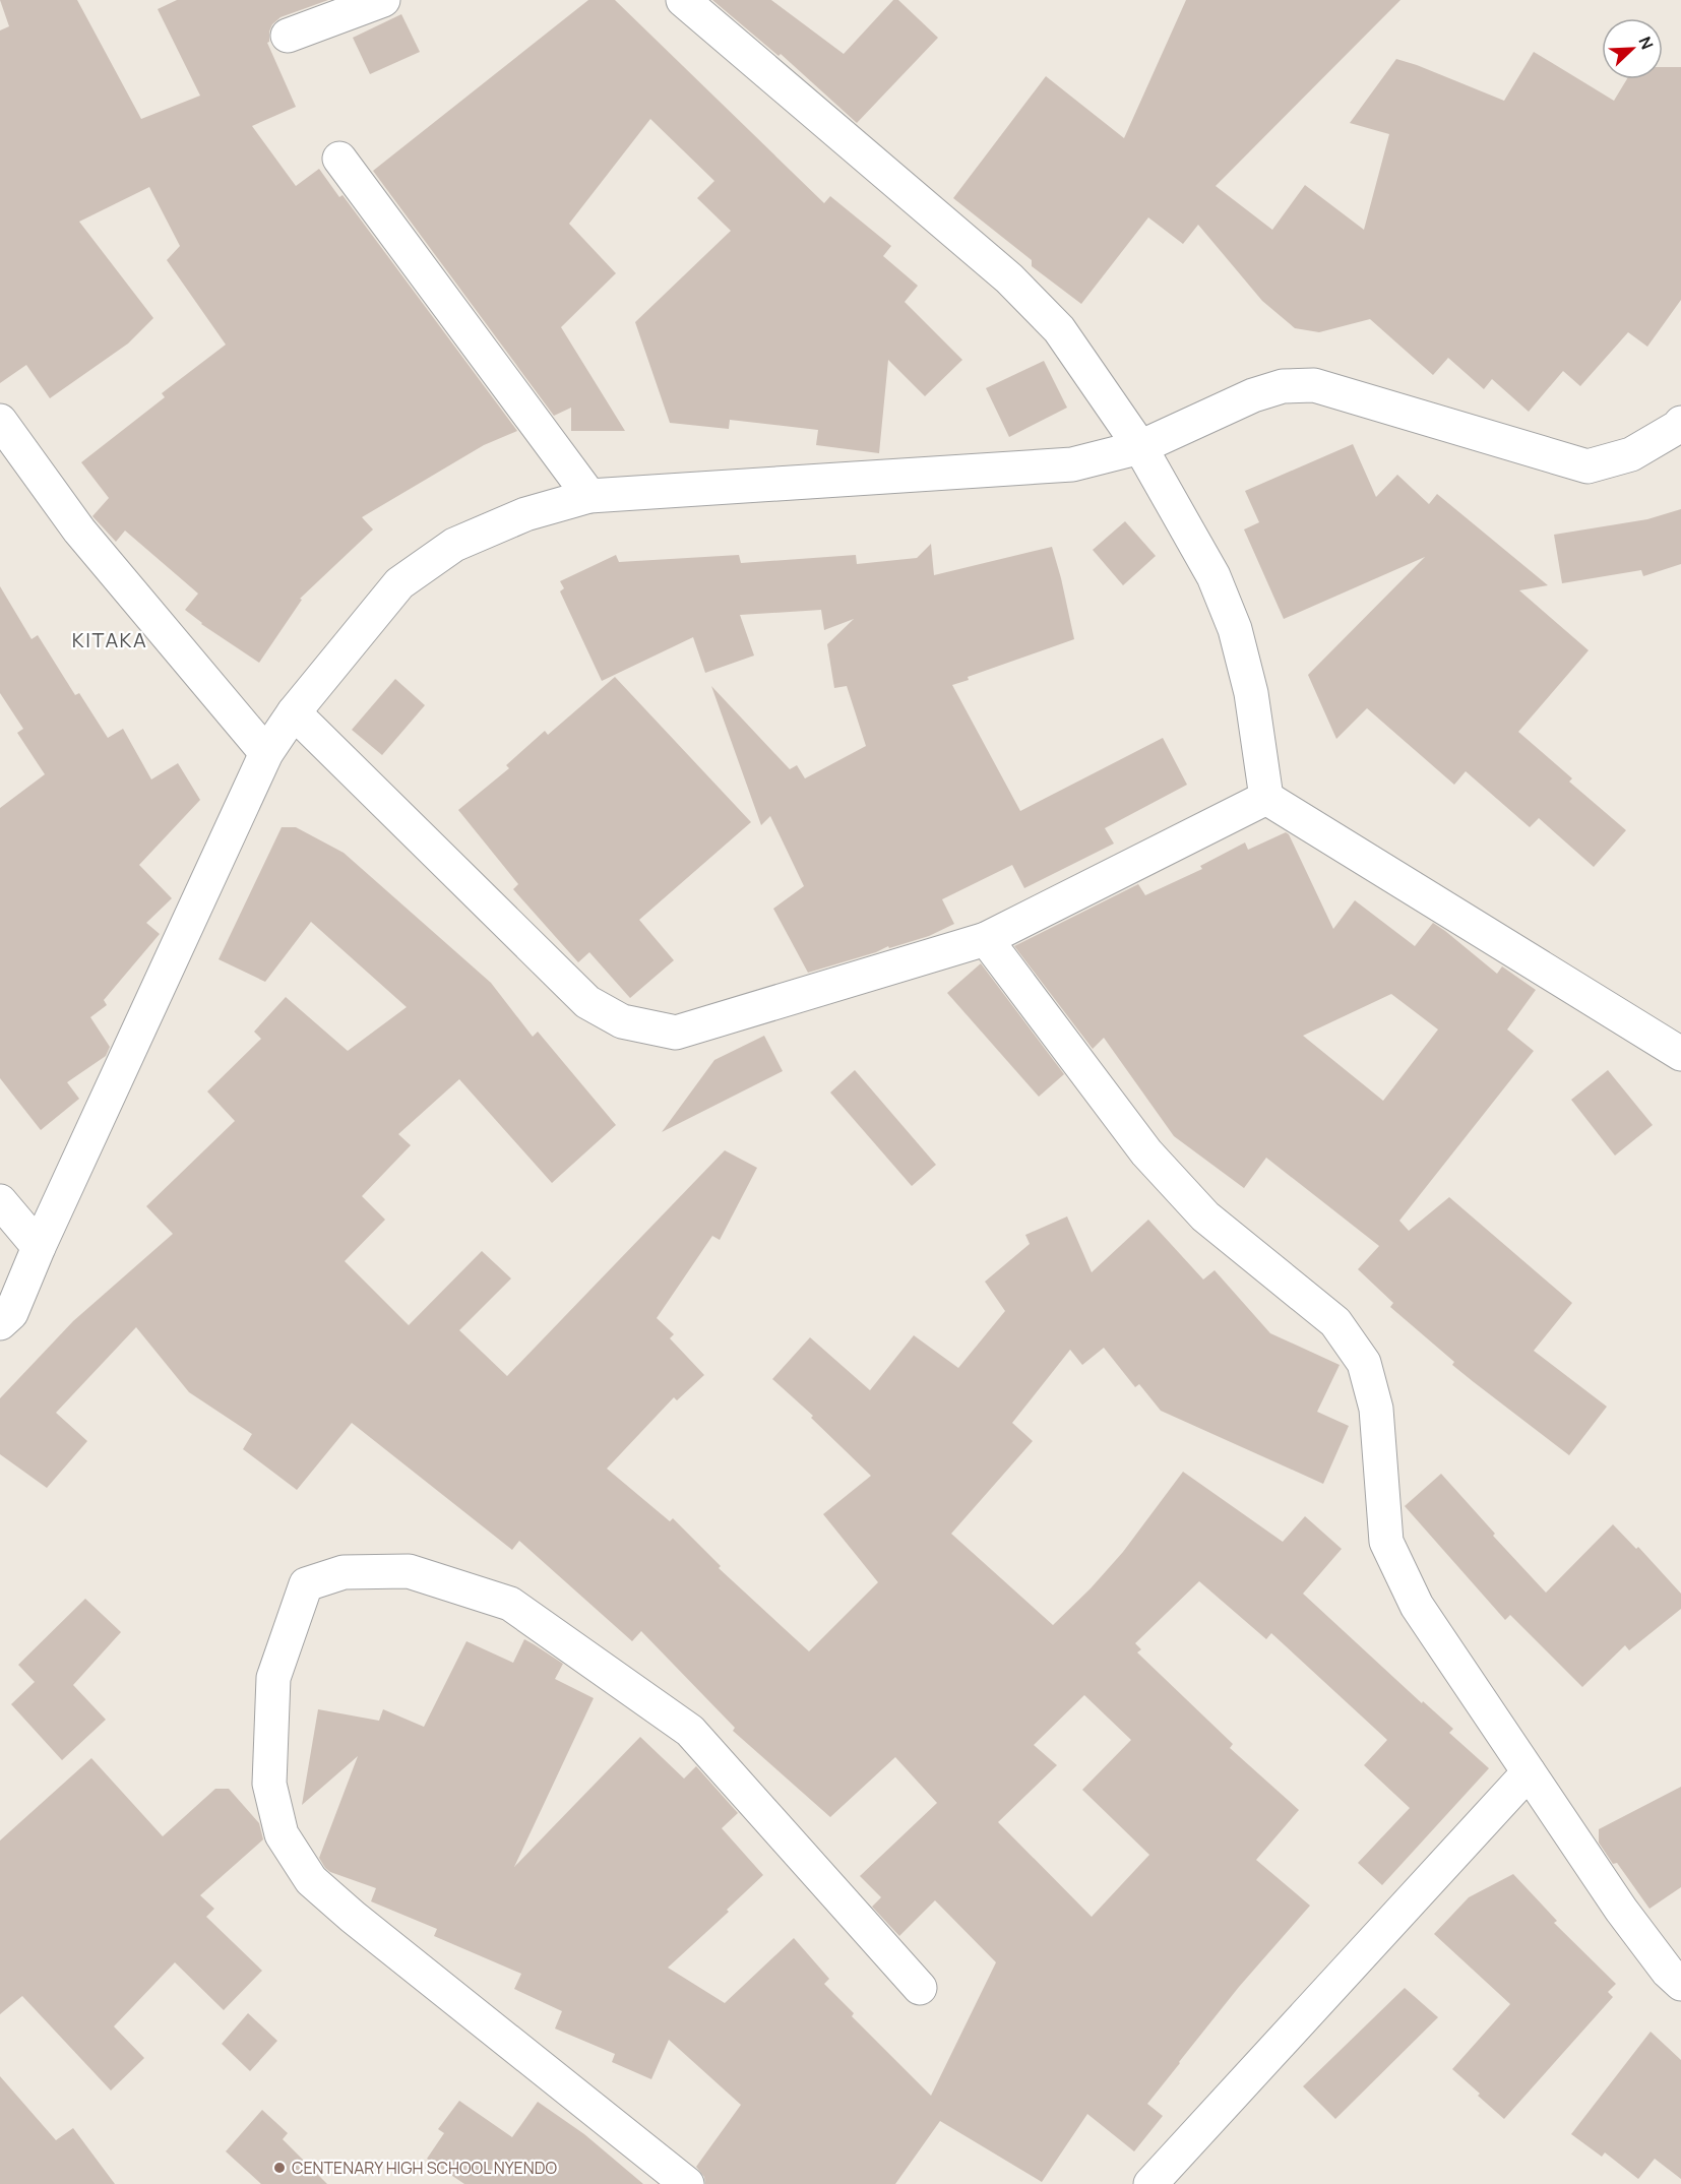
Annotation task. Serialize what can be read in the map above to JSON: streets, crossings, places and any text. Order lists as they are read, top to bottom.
{
  "districts": ["KITAKA"],
  "places": ["CENTENARY HIGH SCHOOL NYENDO"],
  "north": "top right"
}
